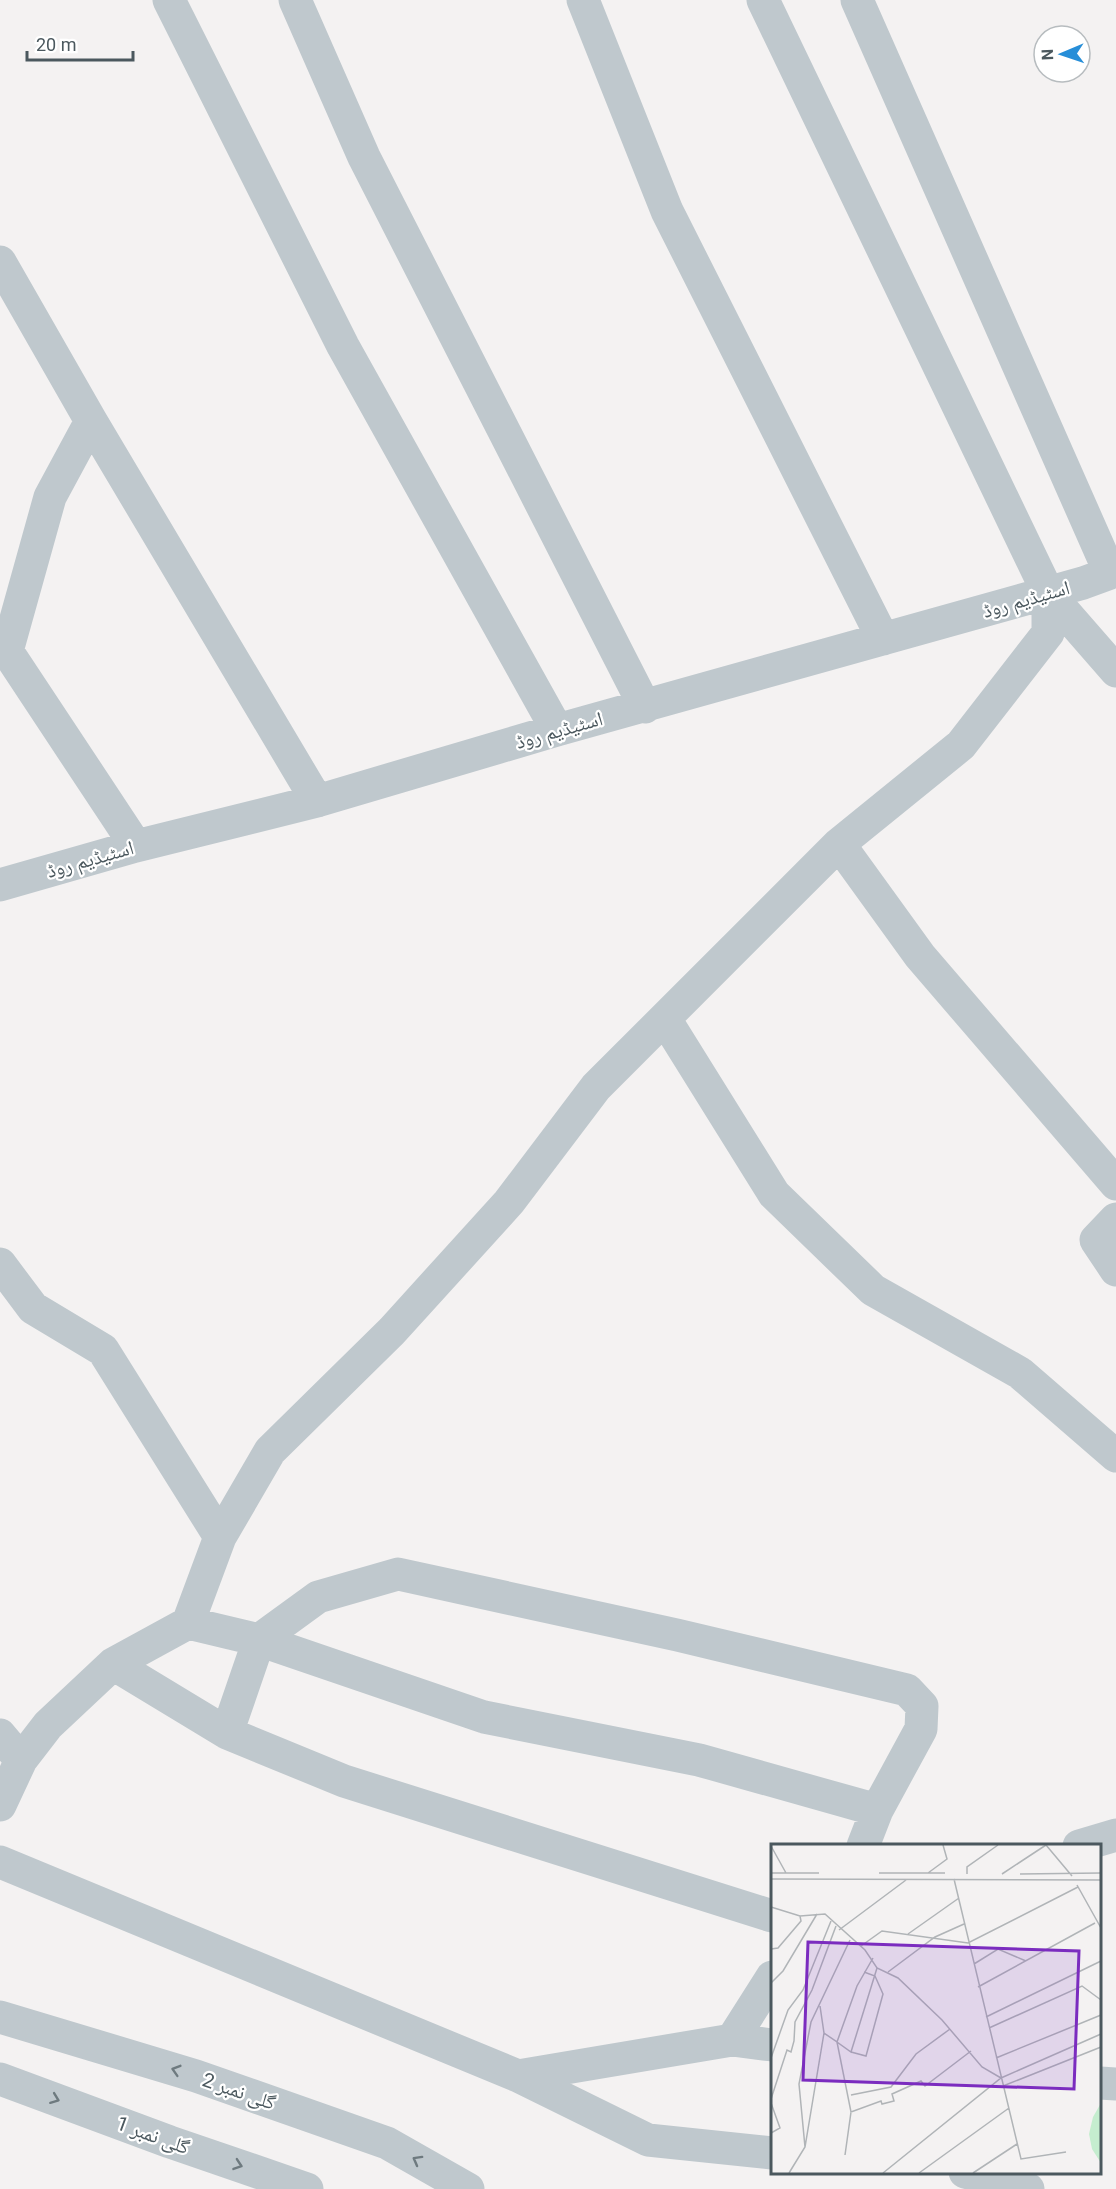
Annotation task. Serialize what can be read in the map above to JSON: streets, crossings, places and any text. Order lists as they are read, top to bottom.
{
  "streets": {
    "street": ["اسٹیڈیم روڈ", "گلی نمبر 2", "گلی نمبر 1"]
  },
  "scale_bar": "20 m",
  "north": "left"
}
